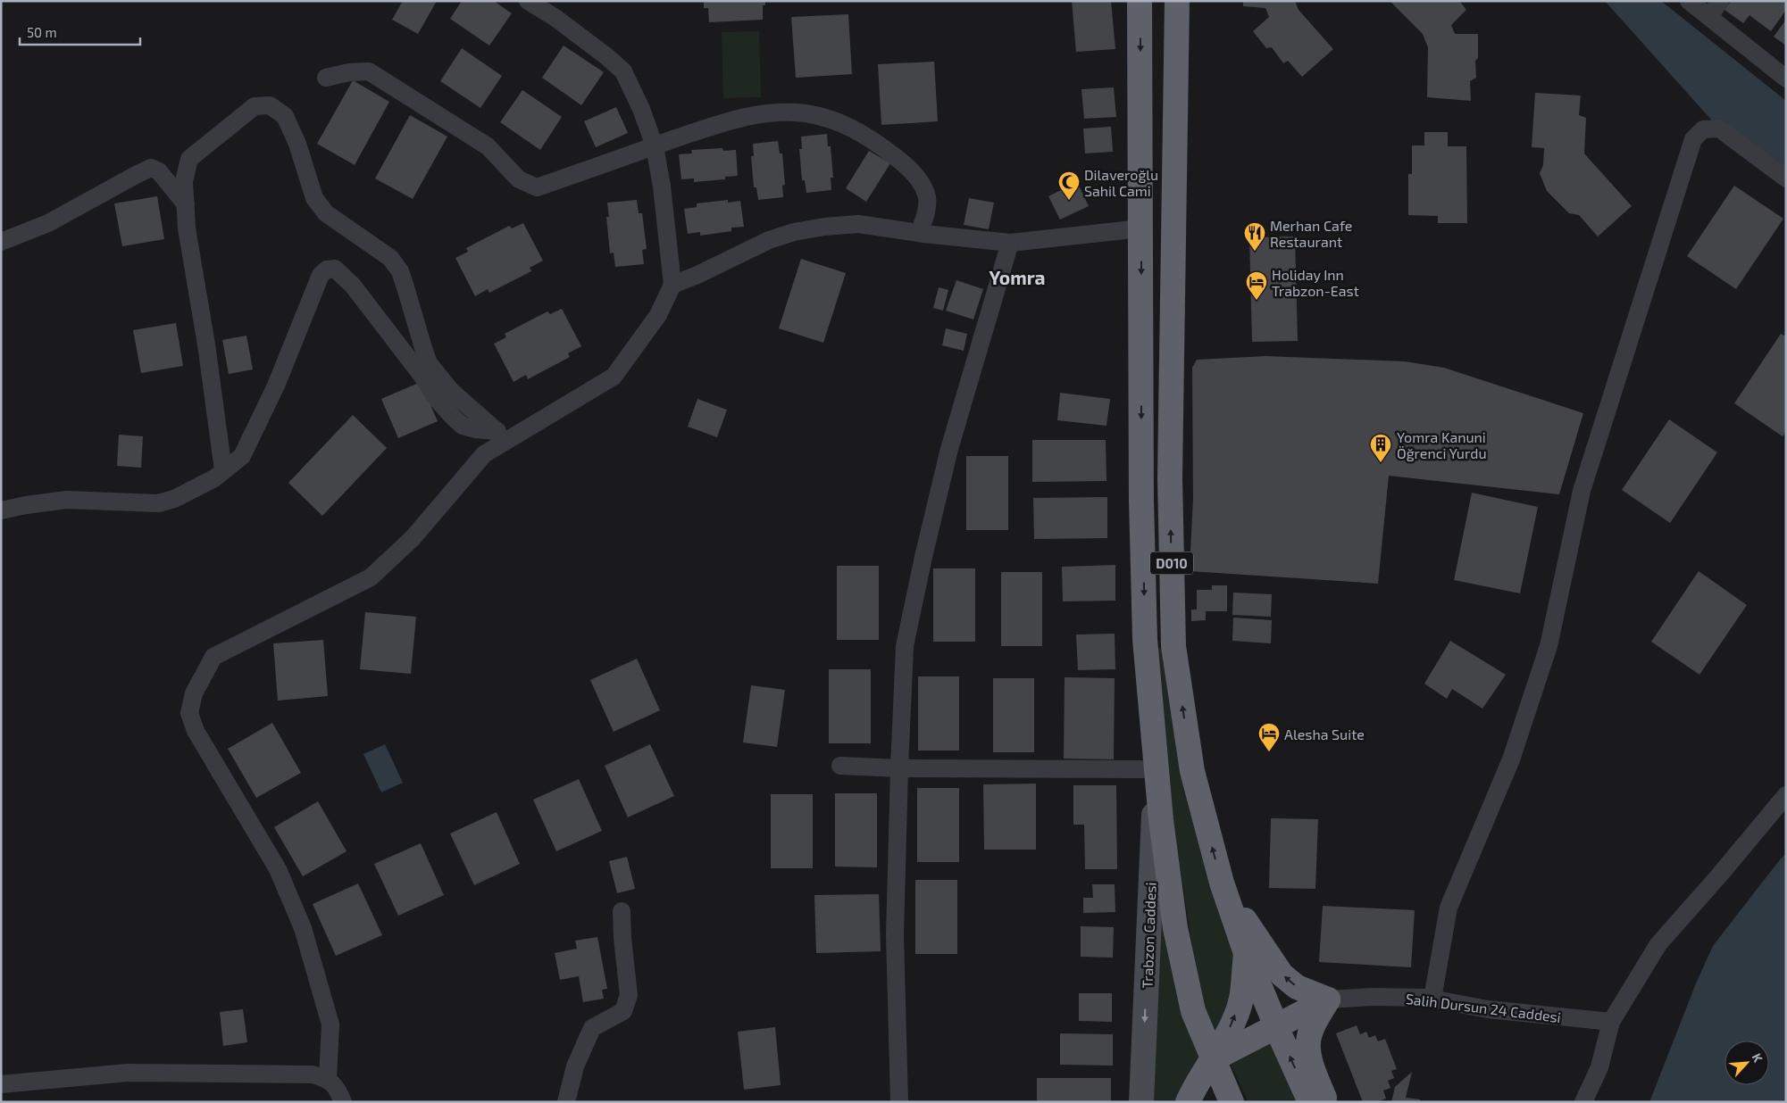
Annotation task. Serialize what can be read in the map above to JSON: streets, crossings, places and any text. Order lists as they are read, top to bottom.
{
  "streets": {
    "highway": ["D010"],
    "main road": ["Trabzon Caddesi"],
    "street": ["Salih Dursun 24 Caddesi"]
  },
  "crossings": [
    ["D010", "Trabzon Caddesi"]
  ],
  "one_way": ["Trabzon Caddesi"],
  "districts": ["Yomra"],
  "places": {
    "mosque": ["Dilaveroğlu Sahil Cami"],
    "restaurant": ["Merhan Cafe Restaurant"],
    "hotel": ["Holiday Inn Trabzon-East", "Alesha Suite"],
    "building": ["Yomra Kanuni Öğrenci Yurdu"]
  },
  "scale_bar": "50 m",
  "north": "top right"
}
